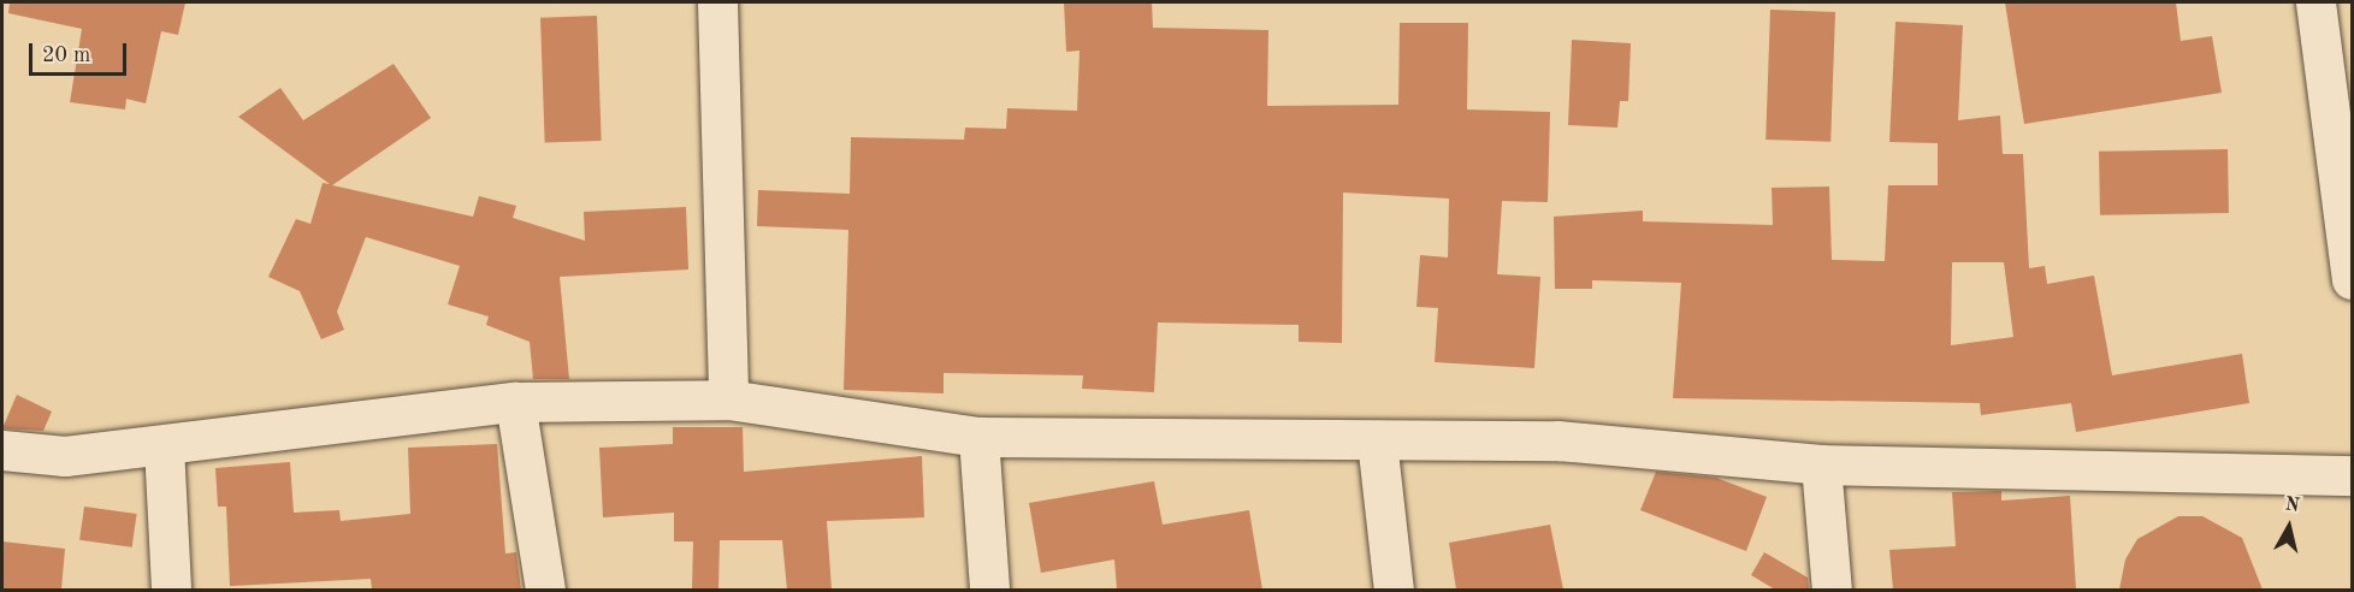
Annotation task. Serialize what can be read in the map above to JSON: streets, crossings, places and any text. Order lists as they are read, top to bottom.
{
  "scale_bar": "20 m",
  "north": "top"
}
